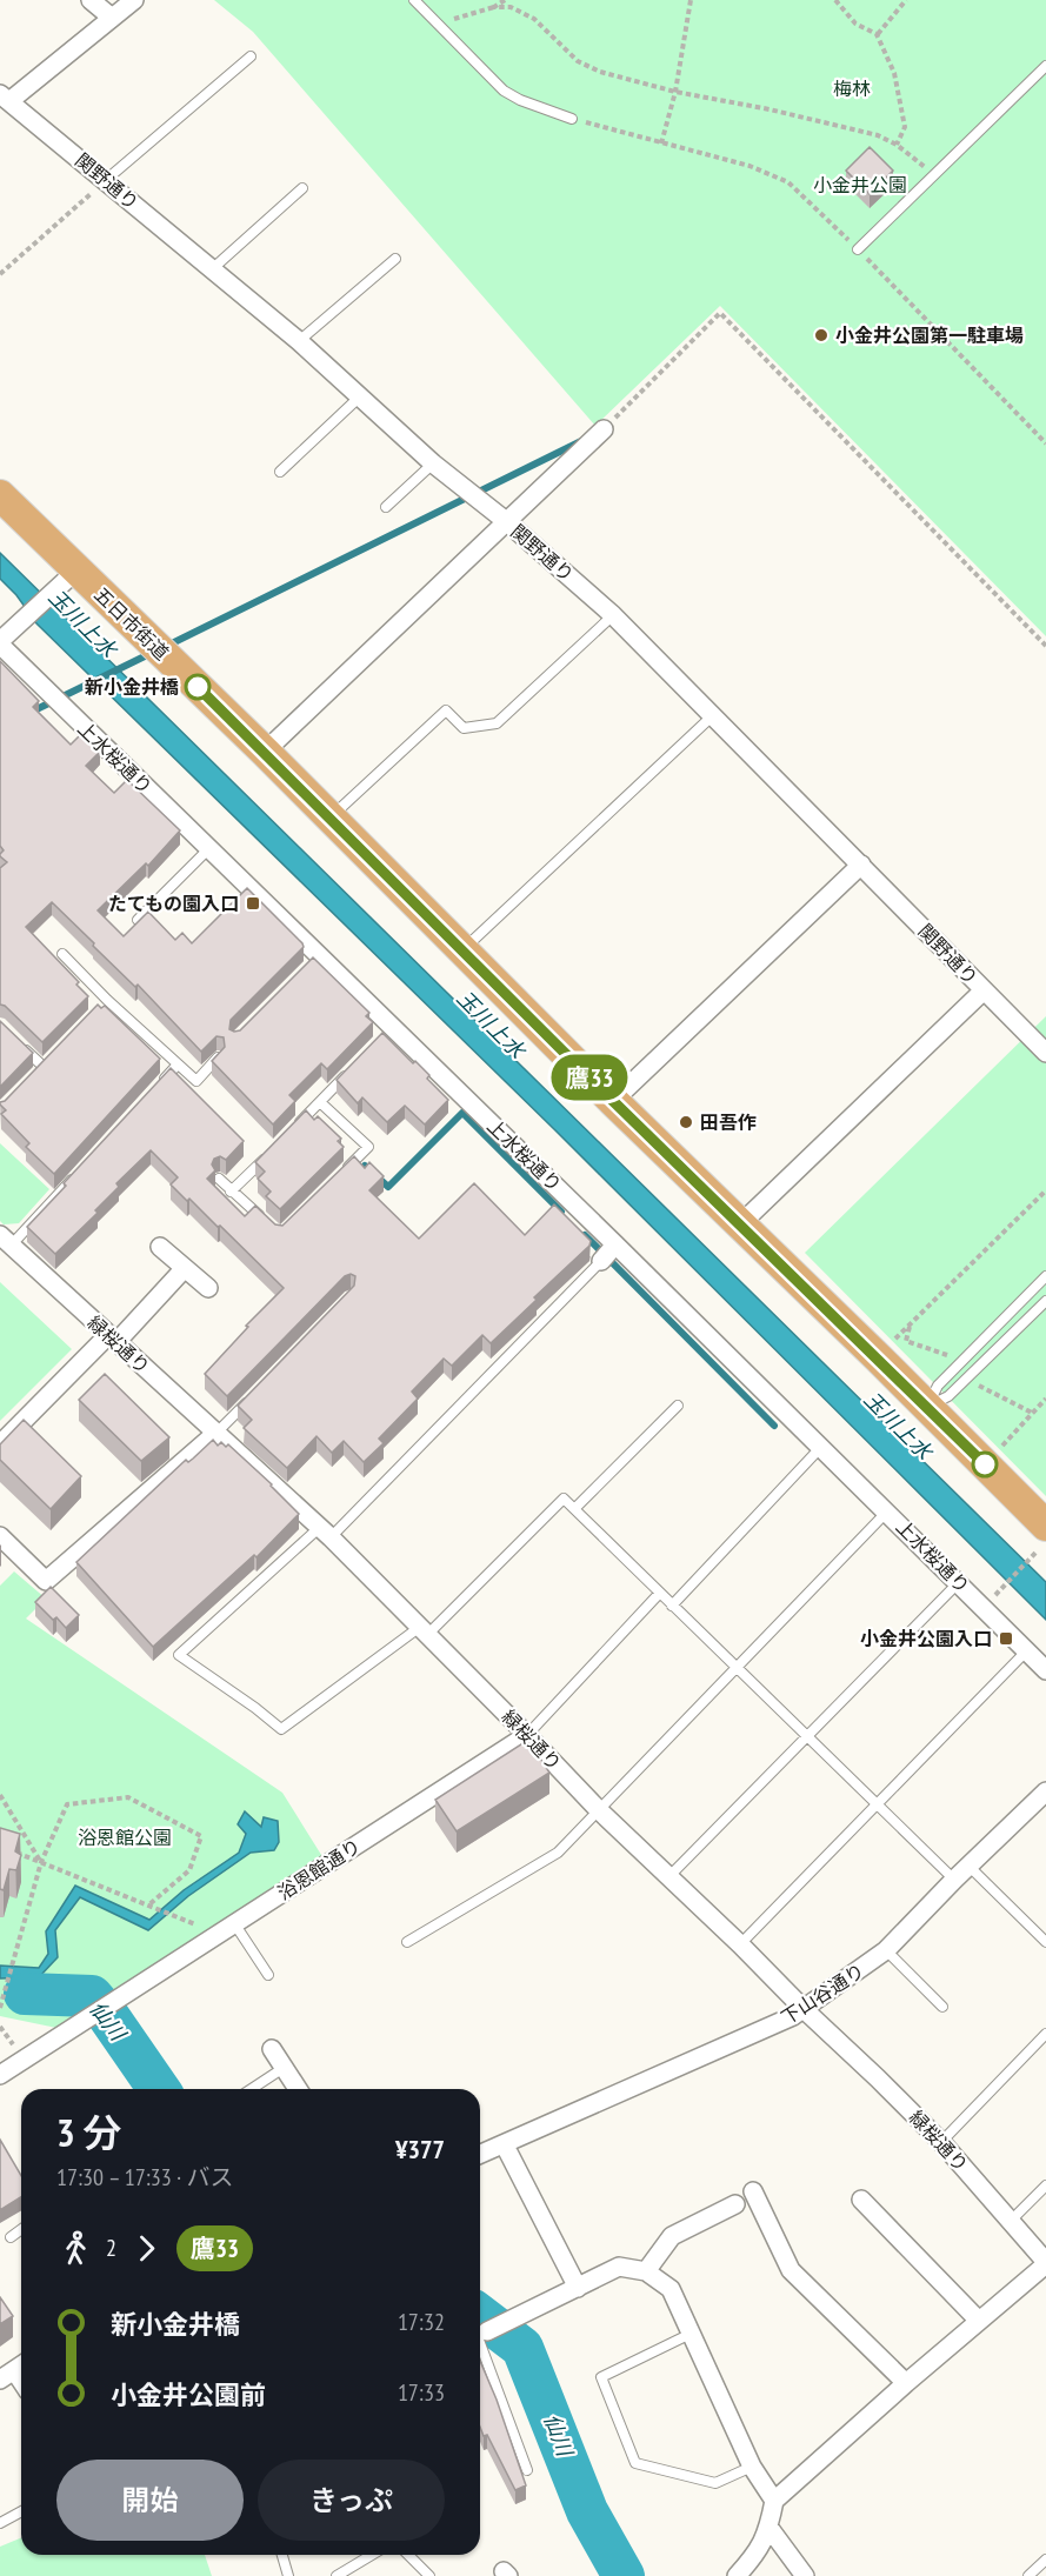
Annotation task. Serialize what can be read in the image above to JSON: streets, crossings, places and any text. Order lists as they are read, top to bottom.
{
  "streets": {
    "main road": ["五日市街道"],
    "street": [
      "関野通り",
      "上水桜通り",
      "緑桜通り",
      "浴恩館通り",
      "下山谷通り"
    ]
  },
  "crossings": [
    ["緑桜通り", "浴恩館通り"],
    ["緑桜通り", "下山谷通り"]
  ],
  "water": ["玉川上水", "仙川"],
  "parks": ["梅林", "小金井公園", "浴恩館公園"],
  "places": {
    "other": ["小金井公園第一駐車場", "新小金井橋", "田吾作"],
    "transit": ["たてもの園入口", "小金井公園入口"]
  },
  "lines": ["bus line 鷹33"],
  "page": {
    "on_map": "鷹33",
    "heading": ["3 分", "17:30 – 17:33 · バス", "¥377"],
    "legs": ["2", "鷹33"],
    "list": [
      {
        "name": "新小金井橋",
        "value": "17:32"
      },
      {
        "name": "小金井公園前",
        "value": "17:33"
      }
    ],
    "buttons": ["開始", "きっぷ"]
  }
}
